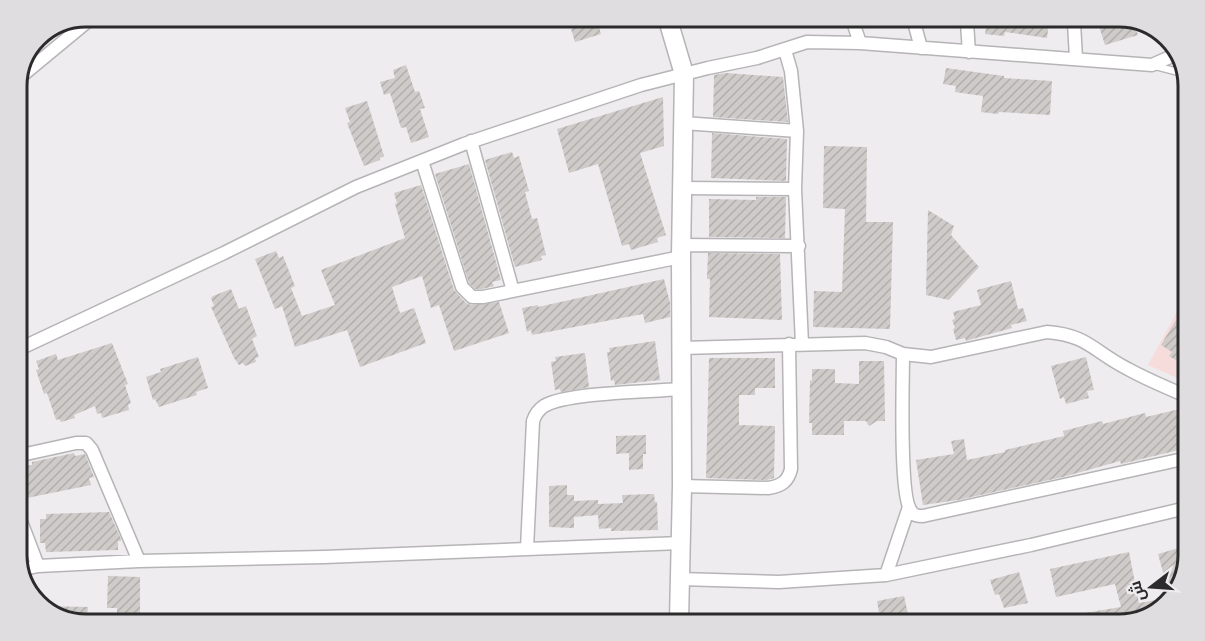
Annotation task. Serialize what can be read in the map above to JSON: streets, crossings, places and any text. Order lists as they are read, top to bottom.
{
  "north": "left"
}
